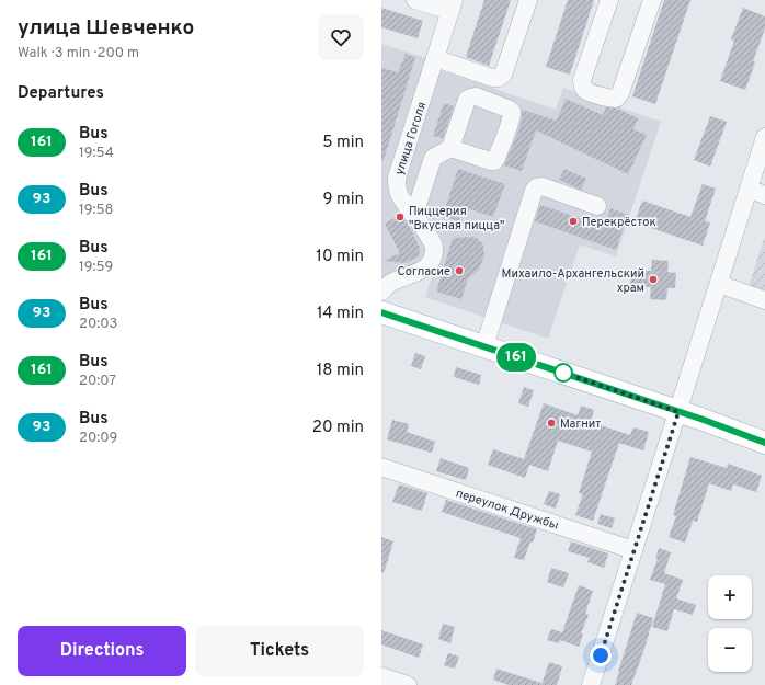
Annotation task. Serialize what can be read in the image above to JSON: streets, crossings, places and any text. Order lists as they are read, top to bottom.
{
  "streets": {
    "street": ["улица Гоголя", "переулок Дружбы"]
  },
  "places": [
    "Пиццерия \"Вкусная пицца\"",
    "Перекрёсток",
    "Согласие",
    "Михаило-Архангельский храм",
    "Магнит"
  ],
  "lines": ["bus line 161"],
  "page": {
    "heading": [
      ["улица Шевченко", "Walk · 3 min · 200 m"],
      "Departures"
    ],
    "on_map": "161",
    "list": [
      {
        "mark": "161",
        "name": "Bus",
        "note": "19:54",
        "value": "5 min"
      },
      {
        "mark": "93",
        "name": "Bus",
        "note": "19:58",
        "value": "9 min"
      },
      {
        "mark": "161",
        "name": "Bus",
        "note": "19:59",
        "value": "10 min"
      },
      {
        "mark": "93",
        "name": "Bus",
        "note": "20:03",
        "value": "14 min"
      },
      {
        "mark": "161",
        "name": "Bus",
        "note": "20:07",
        "value": "18 min"
      },
      {
        "mark": "93",
        "name": "Bus",
        "note": "20:09",
        "value": "20 min"
      }
    ],
    "map_buttons": ["+", "−"],
    "buttons": ["Directions", "Tickets"]
  }
}
